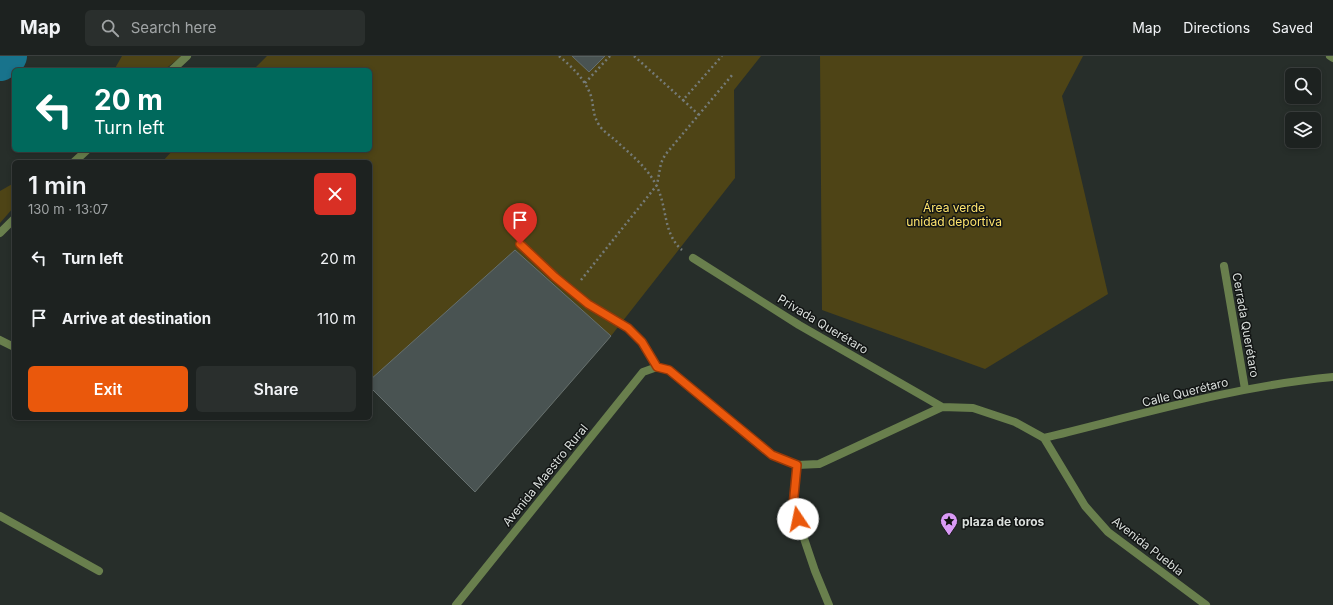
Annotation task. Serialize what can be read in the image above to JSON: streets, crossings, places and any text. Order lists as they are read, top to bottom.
{
  "streets": {
    "street": [
      "Privada Querétaro",
      "Cerrada Querétaro",
      "Calle Querétaro",
      "Avenida Maestro Rural",
      "Avenida Puebla"
    ]
  },
  "crossings": [
    ["Cerrada Querétaro", "Calle Querétaro"],
    ["Calle Querétaro", "Avenida Puebla"]
  ],
  "parks": ["Área verde unidad deportiva"],
  "places": {
    "place": ["plaza de toros"]
  },
  "page": {
    "header": "Map",
    "search": "Search here",
    "nav": ["Map", "Directions", "Saved"],
    "turn": ["20 m", "Turn left"],
    "heading": ["1 min", "130 m · 13:07"],
    "list": [
      {
        "name": "Turn left",
        "value": "20 m"
      },
      {
        "name": "Arrive at destination",
        "value": "110 m"
      }
    ],
    "buttons": ["Exit", "Share"]
  }
}
